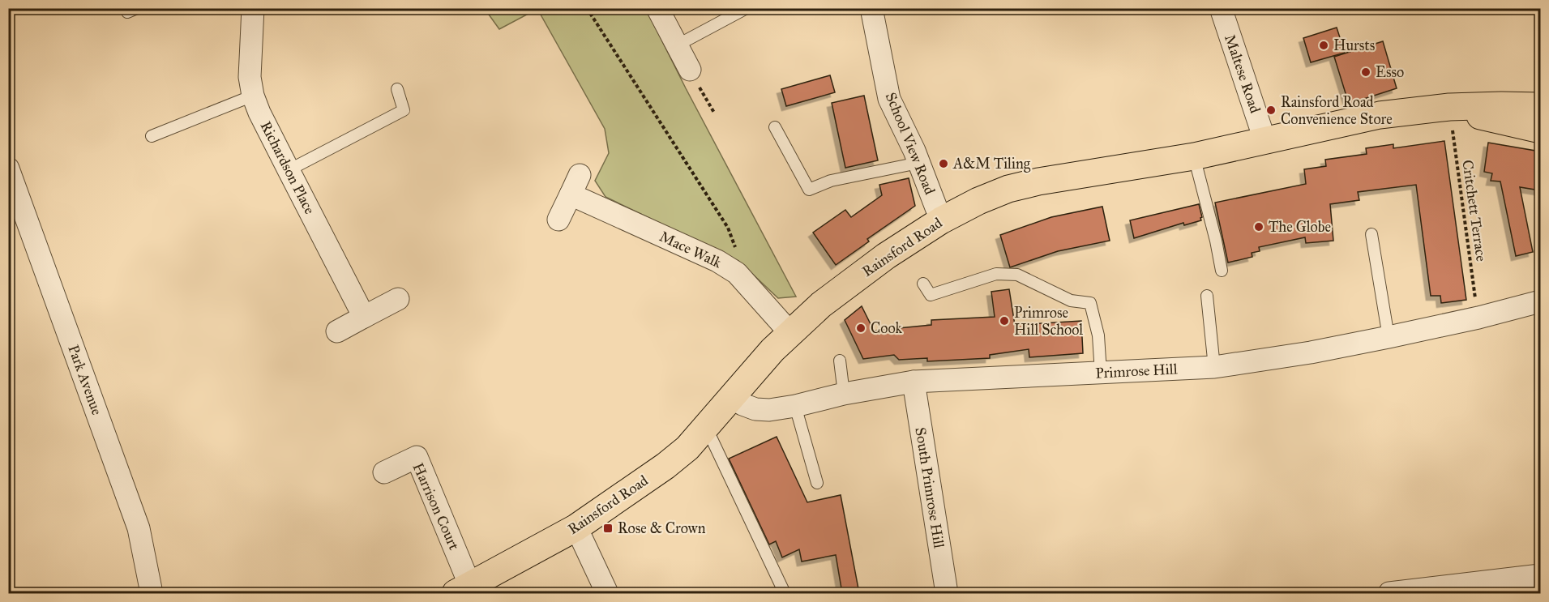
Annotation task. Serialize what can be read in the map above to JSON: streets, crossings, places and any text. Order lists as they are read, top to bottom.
{
  "streets": {
    "main road": ["Rainsford Road"],
    "street": [
      "Maltese Road",
      "School View Road",
      "Richardson Place",
      "Mace Walk",
      "Primrose Hill",
      "Park Avenue",
      "South Primrose Hill",
      "Harrison Court"
    ],
    "path": ["Critchett Terrace"]
  },
  "crossings": [
    ["Maltese Road", "Rainsford Road"],
    ["School View Road", "Rainsford Road"],
    ["Critchett Terrace", "Rainsford Road"],
    ["Critchett Terrace", "Primrose Hill"],
    ["Rainsford Road", "Mace Walk"],
    ["Rainsford Road", "Primrose Hill"],
    ["Rainsford Road", "Harrison Court"],
    ["Primrose Hill", "South Primrose Hill"]
  ],
  "places": {
    "other": [
      "Hursts",
      "Esso",
      "Rainsford Road Convenience Store",
      "A&M Tiling",
      "The Globe",
      "Primrose Hill School",
      "Cook"
    ],
    "transit": ["Rose & Crown"]
  }
}
